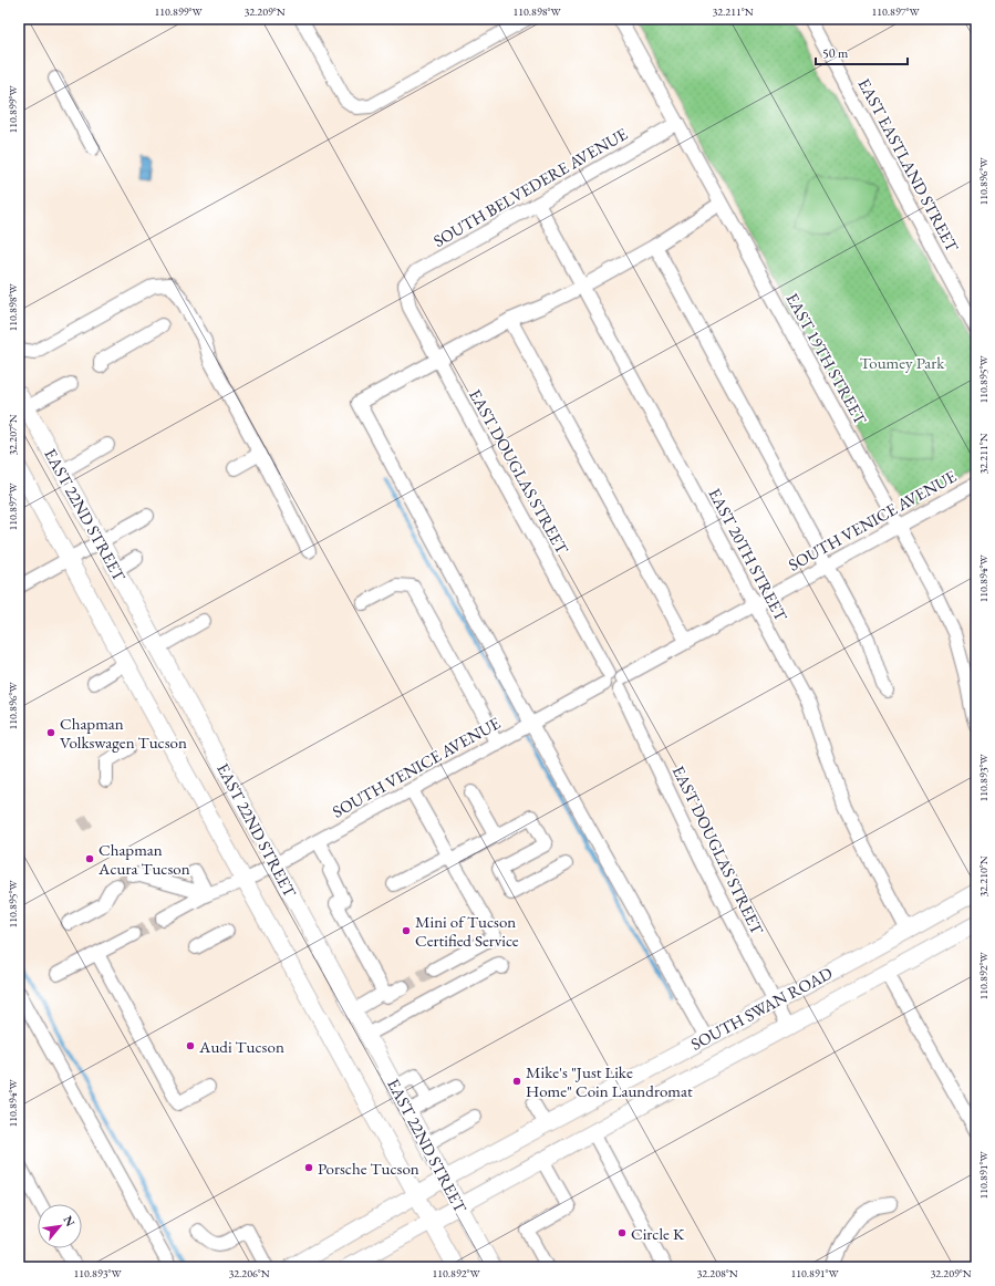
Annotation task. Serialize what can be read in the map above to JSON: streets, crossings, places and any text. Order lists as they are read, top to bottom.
{
  "streets": {
    "main road": ["EAST 22ND STREET", "SOUTH SWAN ROAD"],
    "street": [
      "EAST EASTLAND STREET",
      "SOUTH BELVEDERE AVENUE",
      "EAST 19TH STREET",
      "EAST DOUGLAS STREET",
      "SOUTH VENICE AVENUE",
      "EAST 20TH STREET"
    ]
  },
  "crossings": [
    ["SOUTH BELVEDERE AVENUE", "EAST 19TH STREET"],
    ["SOUTH BELVEDERE AVENUE", "EAST DOUGLAS STREET"],
    ["SOUTH BELVEDERE AVENUE", "EAST 20TH STREET"],
    ["EAST 19TH STREET", "SOUTH VENICE AVENUE"],
    ["EAST DOUGLAS STREET", "SOUTH VENICE AVENUE"],
    ["EAST DOUGLAS STREET", "SOUTH SWAN ROAD"],
    ["EAST 22ND STREET", "SOUTH VENICE AVENUE"],
    ["EAST 22ND STREET", "SOUTH SWAN ROAD"],
    ["SOUTH VENICE AVENUE", "EAST 20TH STREET"],
    ["EAST 20TH STREET", "SOUTH SWAN ROAD"]
  ],
  "parks": ["Toumey Park"],
  "places": [
    "Chapman Volkswagen Tucson",
    "Chapman Acura Tucson",
    "Mini of Tucson Certified Service",
    "Audi Tucson",
    "Mike's \"Just Like Home\" Coin Laundromat",
    "Porsche Tucson",
    "Circle K"
  ],
  "scale_bar": "50 m",
  "north": "top right",
  "coordinates": [
    "110.899°W",
    "32.209°N",
    "110.898°W",
    "32.211°N",
    "110.897°W",
    "110.896°W",
    "110.895°W",
    "32.207°N",
    "110.894°W",
    "110.893°W",
    "32.210°N",
    "110.892°W",
    "110.891°W",
    "32.206°N",
    "32.208°N"
  ]
}
